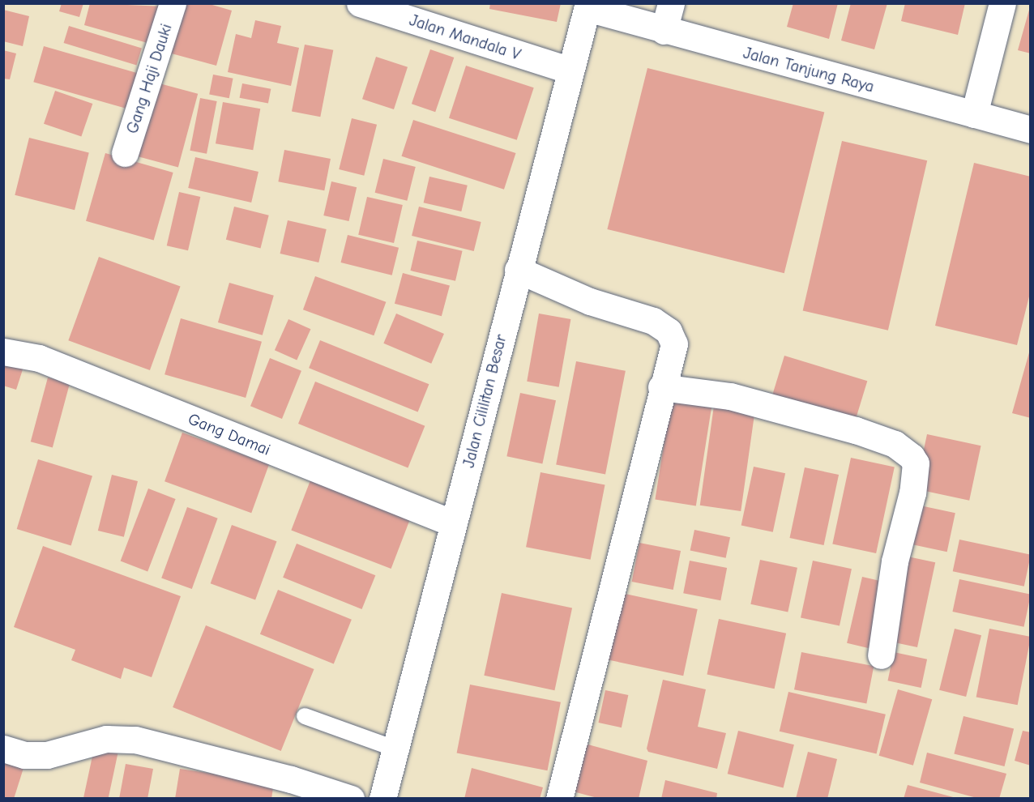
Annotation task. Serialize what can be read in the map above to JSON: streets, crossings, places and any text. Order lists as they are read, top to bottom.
{
  "streets": {
    "street": [
      "Jalan Mandala V",
      "Jalan Tanjung Raya",
      "Gang Haji Dauki",
      "Jalan Cililitan Besar",
      "Gang Damai"
    ]
  },
  "crossings": [
    ["Jalan Mandala V", "Jalan Cililitan Besar"],
    ["Jalan Tanjung Raya", "Jalan Cililitan Besar"],
    ["Jalan Cililitan Besar", "Gang Damai"]
  ]
}
